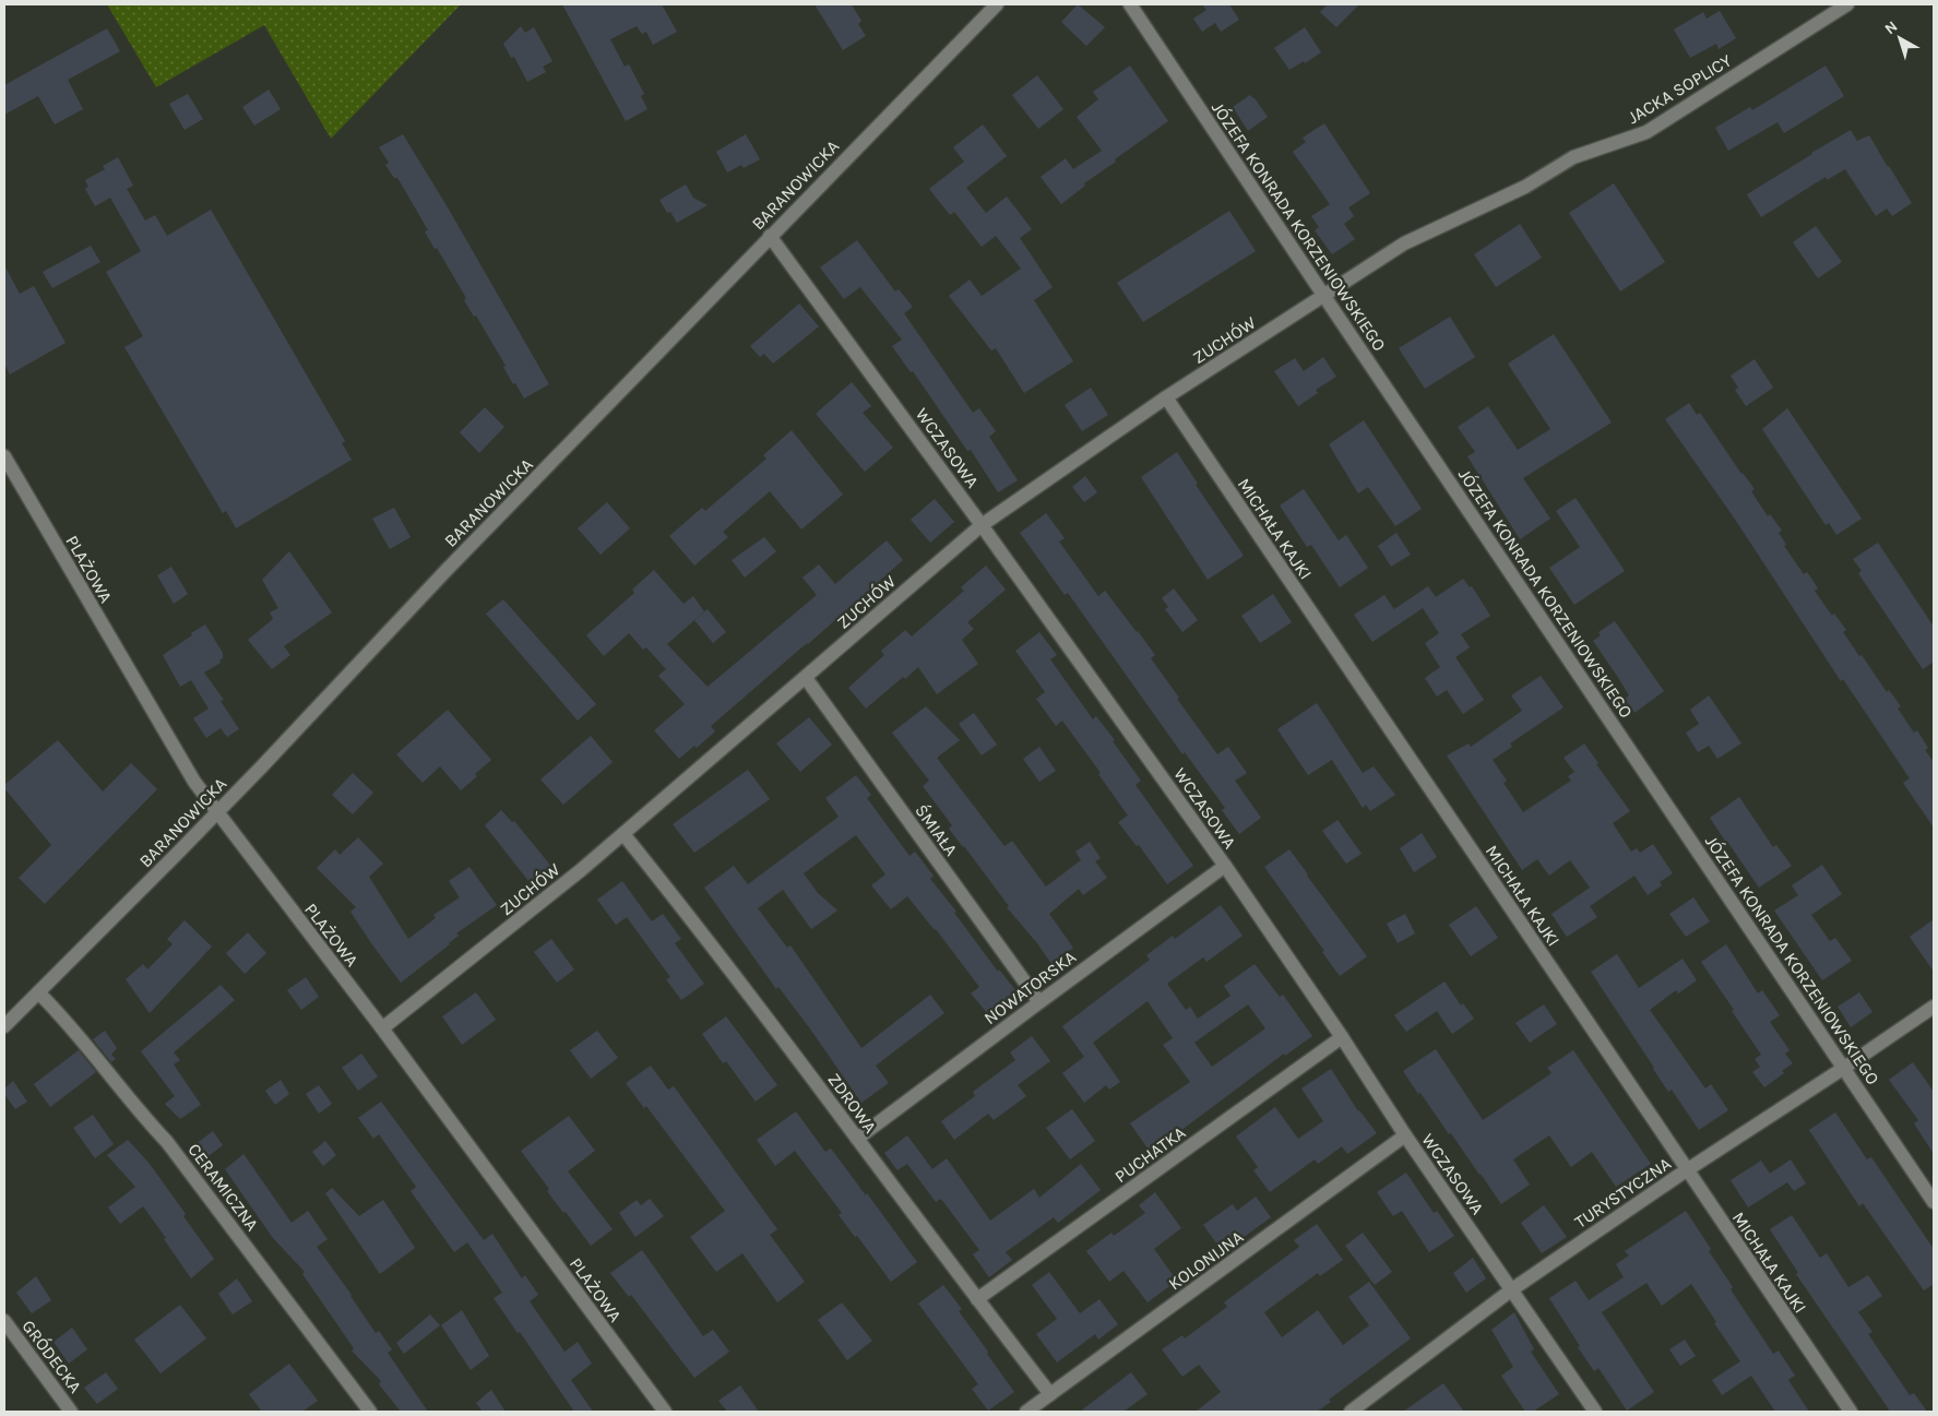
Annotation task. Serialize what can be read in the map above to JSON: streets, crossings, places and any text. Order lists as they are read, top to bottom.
{
  "streets": {
    "street": [
      "JACKA SOPLICY",
      "BARANOWICKA",
      "JÓZEFA KONRADA KORZENIOWSKIEGO",
      "ZUCHÓW",
      "WCZASOWA",
      "MICHAŁA KAJKI",
      "PLAŻOWA",
      "ŚMIAŁA",
      "NOWATORSKA",
      "ZDROWA",
      "PUCHATKA",
      "CERAMICZNA",
      "TURYSTYCZNA",
      "KOLONIJNA",
      "GRÓDECKA"
    ]
  },
  "crossings": [
    ["JACKA SOPLICY", "ZUCHÓW"],
    ["BARANOWICKA", "WCZASOWA"],
    ["BARANOWICKA", "PLAŻOWA"],
    ["BARANOWICKA", "CERAMICZNA"],
    ["JÓZEFA KONRADA KORZENIOWSKIEGO", "ZUCHÓW"],
    ["JÓZEFA KONRADA KORZENIOWSKIEGO", "TURYSTYCZNA"],
    ["ZUCHÓW", "WCZASOWA"],
    ["ZUCHÓW", "MICHAŁA KAJKI"],
    ["ZUCHÓW", "PLAŻOWA"],
    ["ZUCHÓW", "ŚMIAŁA"],
    ["ZUCHÓW", "ZDROWA"],
    ["WCZASOWA", "NOWATORSKA"],
    ["WCZASOWA", "PUCHATKA"],
    ["WCZASOWA", "TURYSTYCZNA"],
    ["WCZASOWA", "KOLONIJNA"],
    ["MICHAŁA KAJKI", "TURYSTYCZNA"],
    ["ŚMIAŁA", "NOWATORSKA"],
    ["NOWATORSKA", "ZDROWA"],
    ["ZDROWA", "PUCHATKA"],
    ["ZDROWA", "KOLONIJNA"]
  ],
  "north": "top left"
}
